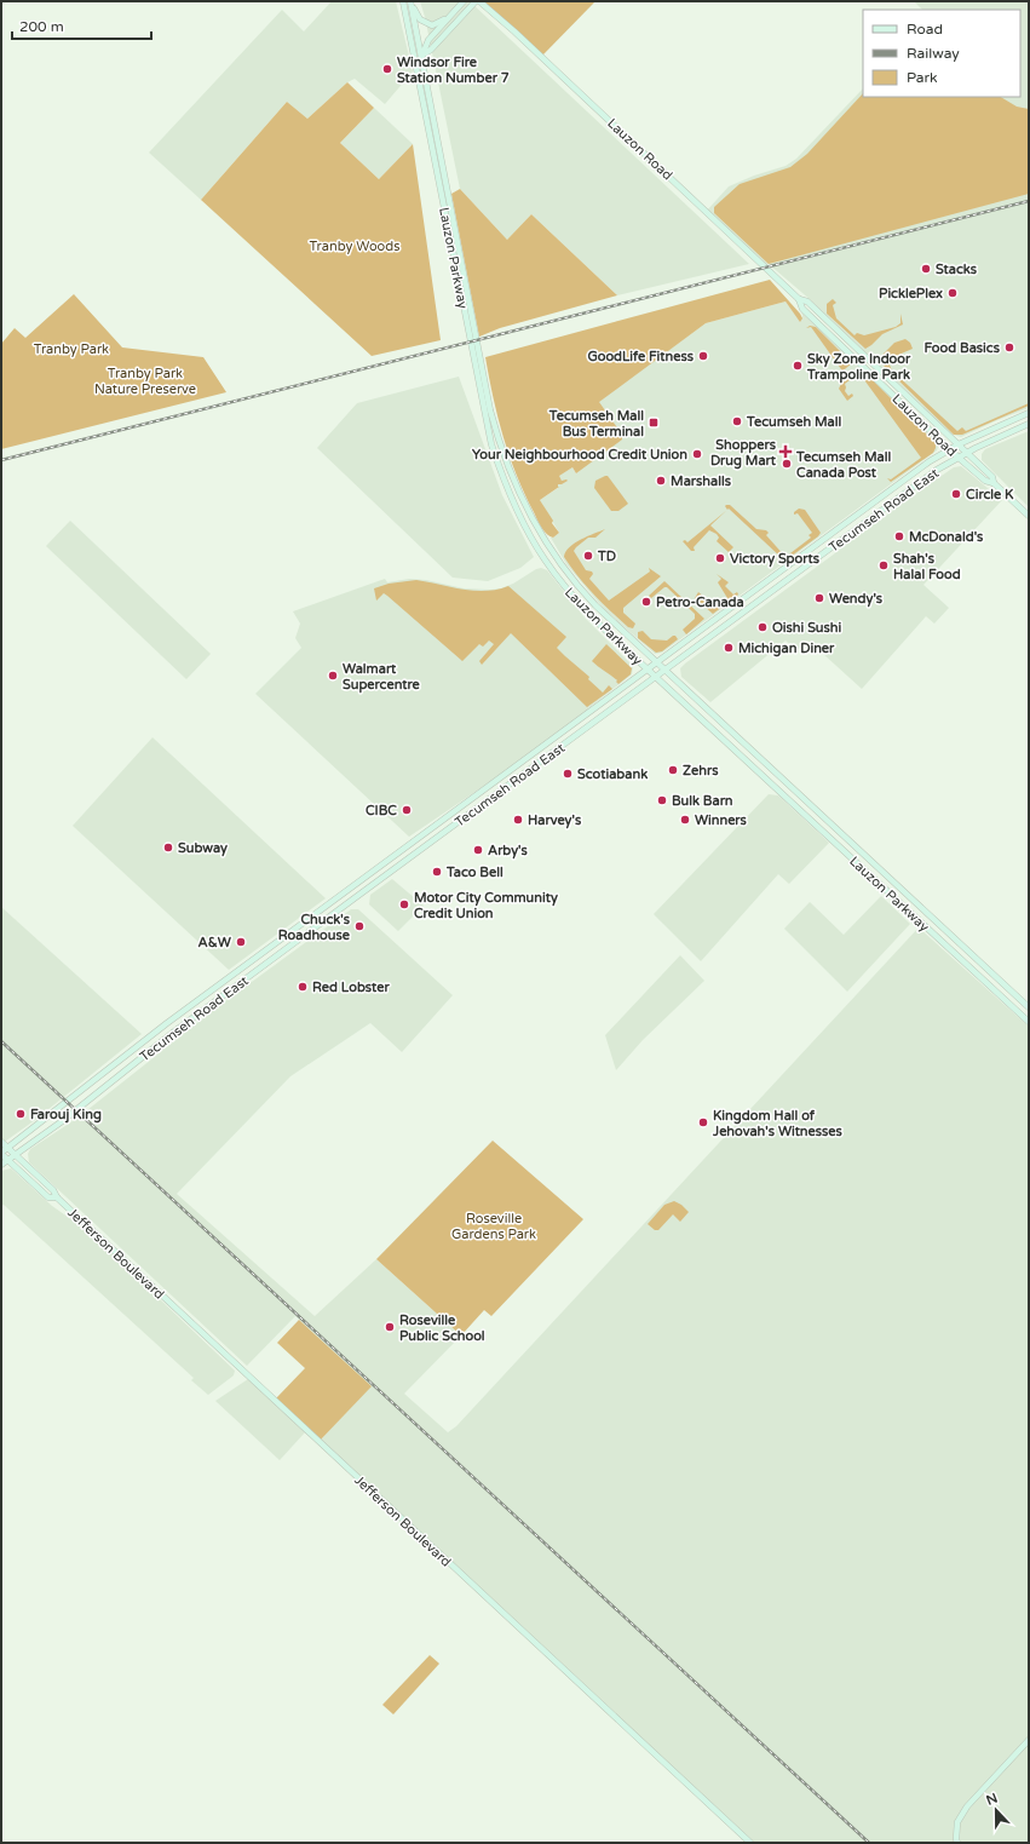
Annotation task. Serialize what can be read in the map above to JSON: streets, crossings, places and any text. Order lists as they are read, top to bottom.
{
  "streets": {
    "main road": [
      "Lauzon Road",
      "Lauzon Parkway",
      "Tecumseh Road East",
      "Jefferson Boulevard"
    ]
  },
  "crossings": [
    ["Lauzon Road", "Tecumseh Road East"],
    ["Lauzon Parkway", "Tecumseh Road East"],
    ["Tecumseh Road East", "Jefferson Boulevard"]
  ],
  "parks": [
    "Tranby Woods",
    "Tranby Park",
    "Tranby Park Nature Preserve",
    "Roseville Gardens Park"
  ],
  "places": {
    "other": [
      "Windsor Fire Station Number 7",
      "Stacks",
      "PicklePlex",
      "Food Basics",
      "GoodLife Fitness",
      "Sky Zone Indoor Trampoline Park",
      "Tecumseh Mall",
      "Your Neighbourhood Credit Union",
      "Tecumseh Mall Canada Post",
      "Marshalls",
      "Circle K",
      "McDonald's",
      "TD",
      "Victory Sports",
      "Shah's Halal Food",
      "Wendy's",
      "Petro-Canada",
      "Oishi Sushi",
      "Michigan Diner",
      "Walmart Supercentre",
      "Zehrs",
      "Scotiabank",
      "Bulk Barn",
      "CIBC",
      "Harvey's",
      "Winners",
      "Subway",
      "Arby's",
      "Taco Bell",
      "Motor City Community Credit Union",
      "Chuck's Roadhouse",
      "A&W",
      "Red Lobster",
      "Farouj King",
      "Kingdom Hall of Jehovah's Witnesses",
      "Roseville Public School"
    ],
    "transit": ["Tecumseh Mall Bus Terminal"],
    "health": ["Shoppers Drug Mart"]
  },
  "legend": ["Road", "Railway", "Park"],
  "scale_bar": "200 m",
  "north": "top"
}
